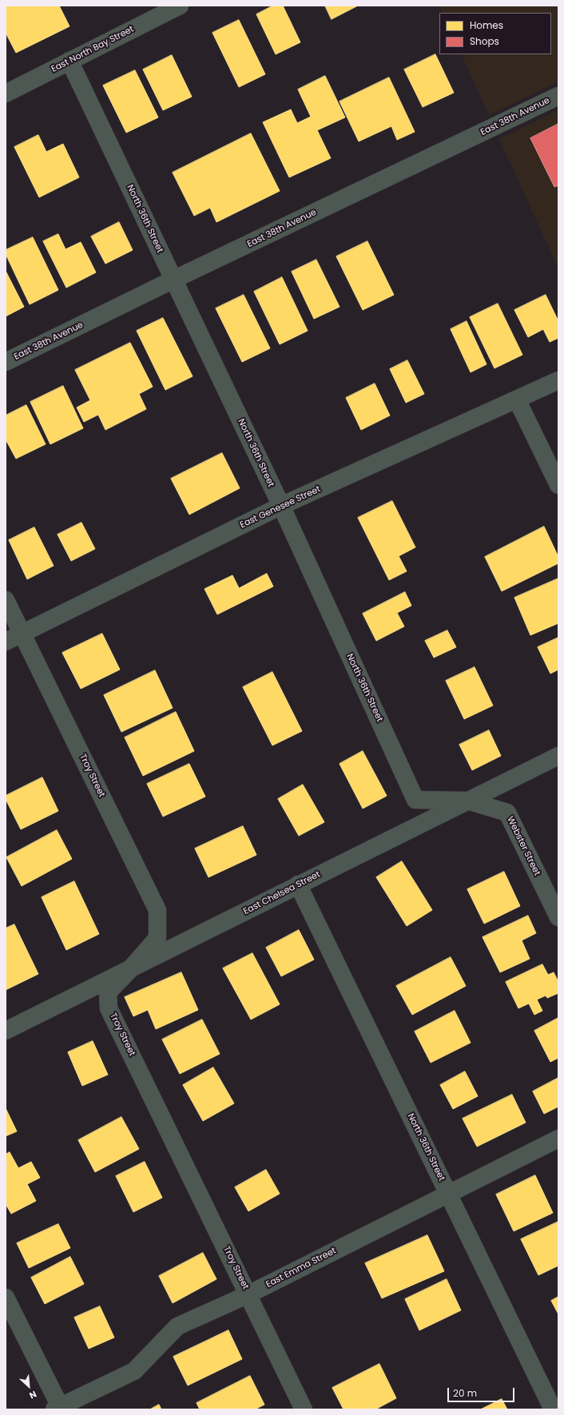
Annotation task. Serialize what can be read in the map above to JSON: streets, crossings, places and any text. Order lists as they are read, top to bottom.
{
  "streets": {
    "street": [
      "East North Bay Street",
      "East 38th Avenue",
      "North 36th Street",
      "East Genesee Street",
      "Troy Street",
      "Webster Street",
      "East Chelsea Street",
      "East Emma Street"
    ]
  },
  "crossings": [
    ["East North Bay Street", "North 36th Street"],
    ["East 38th Avenue", "North 36th Street"],
    ["North 36th Street", "East Genesee Street"],
    ["North 36th Street", "Webster Street"],
    ["North 36th Street", "East Chelsea Street"],
    ["North 36th Street", "East Emma Street"],
    ["East Genesee Street", "Troy Street"],
    ["Troy Street", "East Chelsea Street"],
    ["Troy Street", "East Emma Street"],
    ["Webster Street", "East Chelsea Street"]
  ],
  "legend": ["Homes", "Shops"],
  "scale_bar": "20 m",
  "north": "bottom right"
}
